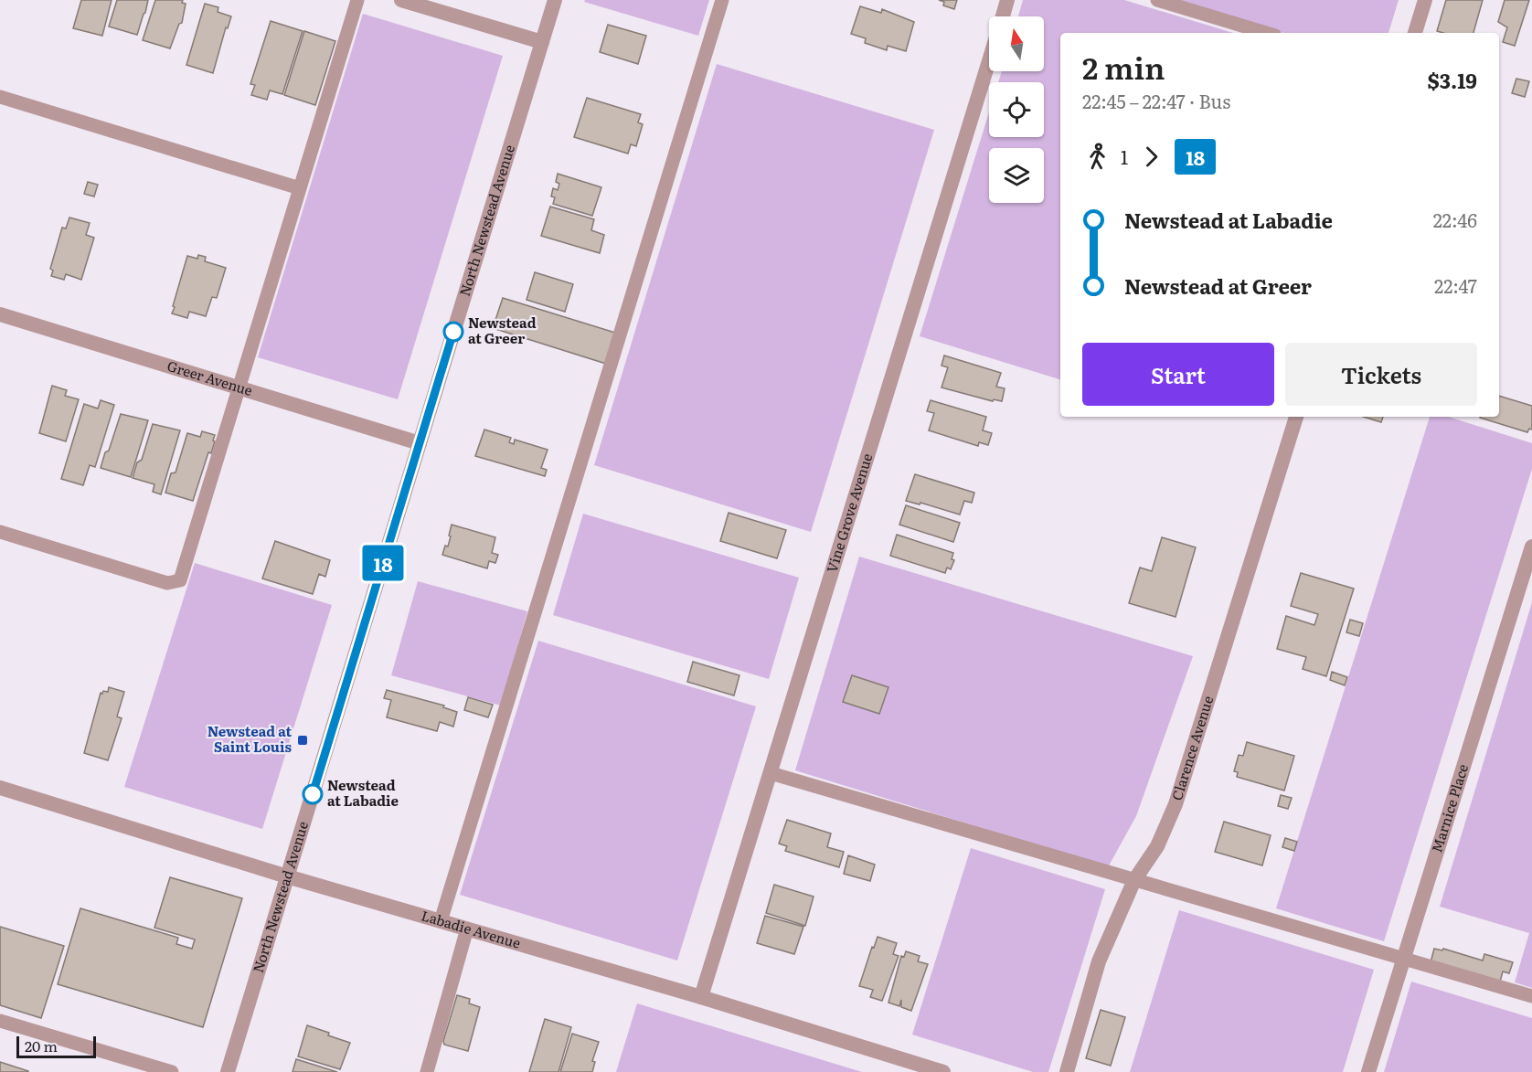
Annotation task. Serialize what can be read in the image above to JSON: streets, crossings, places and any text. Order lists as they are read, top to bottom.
{
  "streets": {
    "street": [
      "North Newstead Avenue",
      "Greer Avenue",
      "Vine Grove Avenue",
      "Clarence Avenue",
      "Marnice Place",
      "Labadie Avenue"
    ]
  },
  "crossings": [
    ["North Newstead Avenue", "Greer Avenue"],
    ["North Newstead Avenue", "Labadie Avenue"],
    ["Vine Grove Avenue", "Labadie Avenue"]
  ],
  "places": {
    "other": ["Newstead at Greer", "Newstead at Labadie"],
    "transit": ["Newstead at Saint Louis"]
  },
  "lines": ["bus line 18"],
  "scale_bar": "20 m",
  "north": "top",
  "page": {
    "on_map": "18",
    "heading": ["2 min", "22:45 – 22:47 · Bus", "$3.19"],
    "legs": ["1", "18"],
    "list": [
      {
        "name": "Newstead at Labadie",
        "value": "22:46"
      },
      {
        "name": "Newstead at Greer",
        "value": "22:47"
      }
    ],
    "buttons": ["Start", "Tickets"],
    "scale": "20 m"
  }
}
